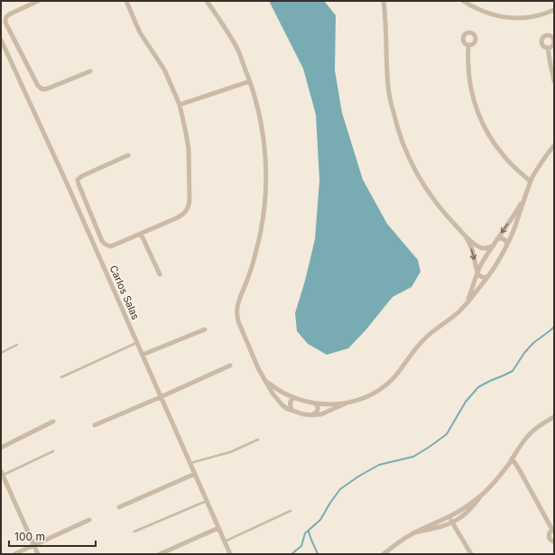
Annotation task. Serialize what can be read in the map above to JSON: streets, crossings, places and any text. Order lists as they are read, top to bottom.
{
  "streets": {
    "street": ["Carlos Salas"]
  },
  "scale_bar": "100 m"
}
